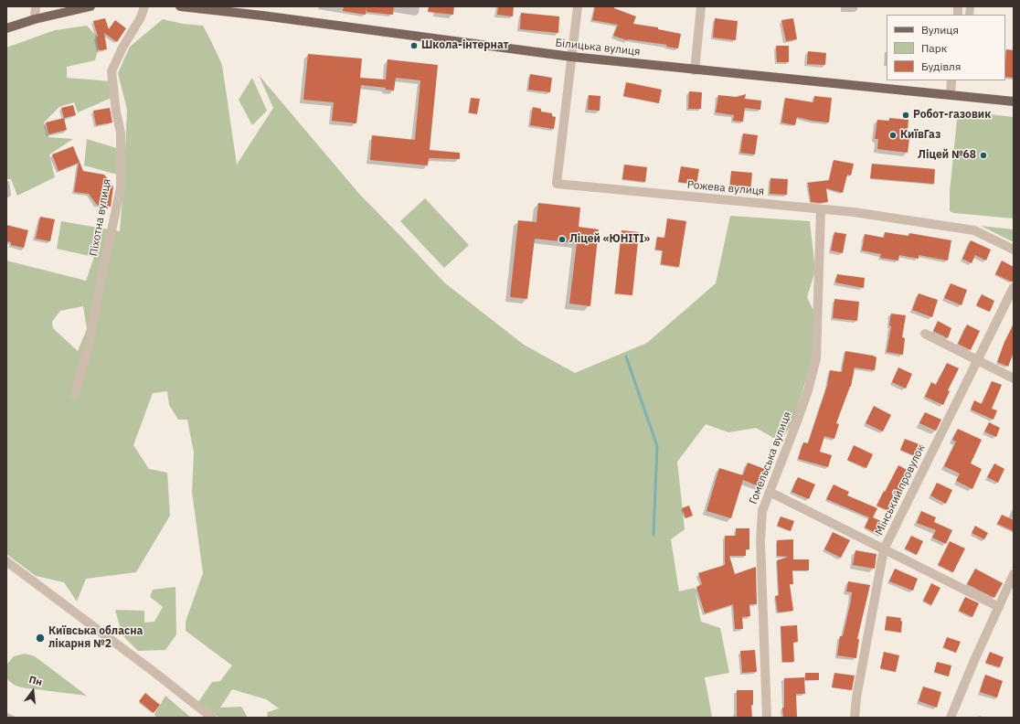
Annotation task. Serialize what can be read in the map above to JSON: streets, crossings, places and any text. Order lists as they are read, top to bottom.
{
  "streets": {
    "main road": ["Білицька вулиця"],
    "street": [
      "Рожева вулиця",
      "Піхотна вулиця",
      "Гомельська вулиця",
      "Мінський провулок"
    ]
  },
  "crossings": [
    ["Білицька вулиця", "Рожева вулиця"],
    ["Рожева вулиця", "Гомельська вулиця"]
  ],
  "places": [
    "Школа-інтернат",
    "Робот-газовик",
    "КиївГаз",
    "Ліцей №68",
    "Ліцей «ЮНІТІ»",
    "Київська обласна лікарня №2"
  ],
  "legend": ["Вулиця", "Парк", "Будівля"],
  "north": "top"
}
